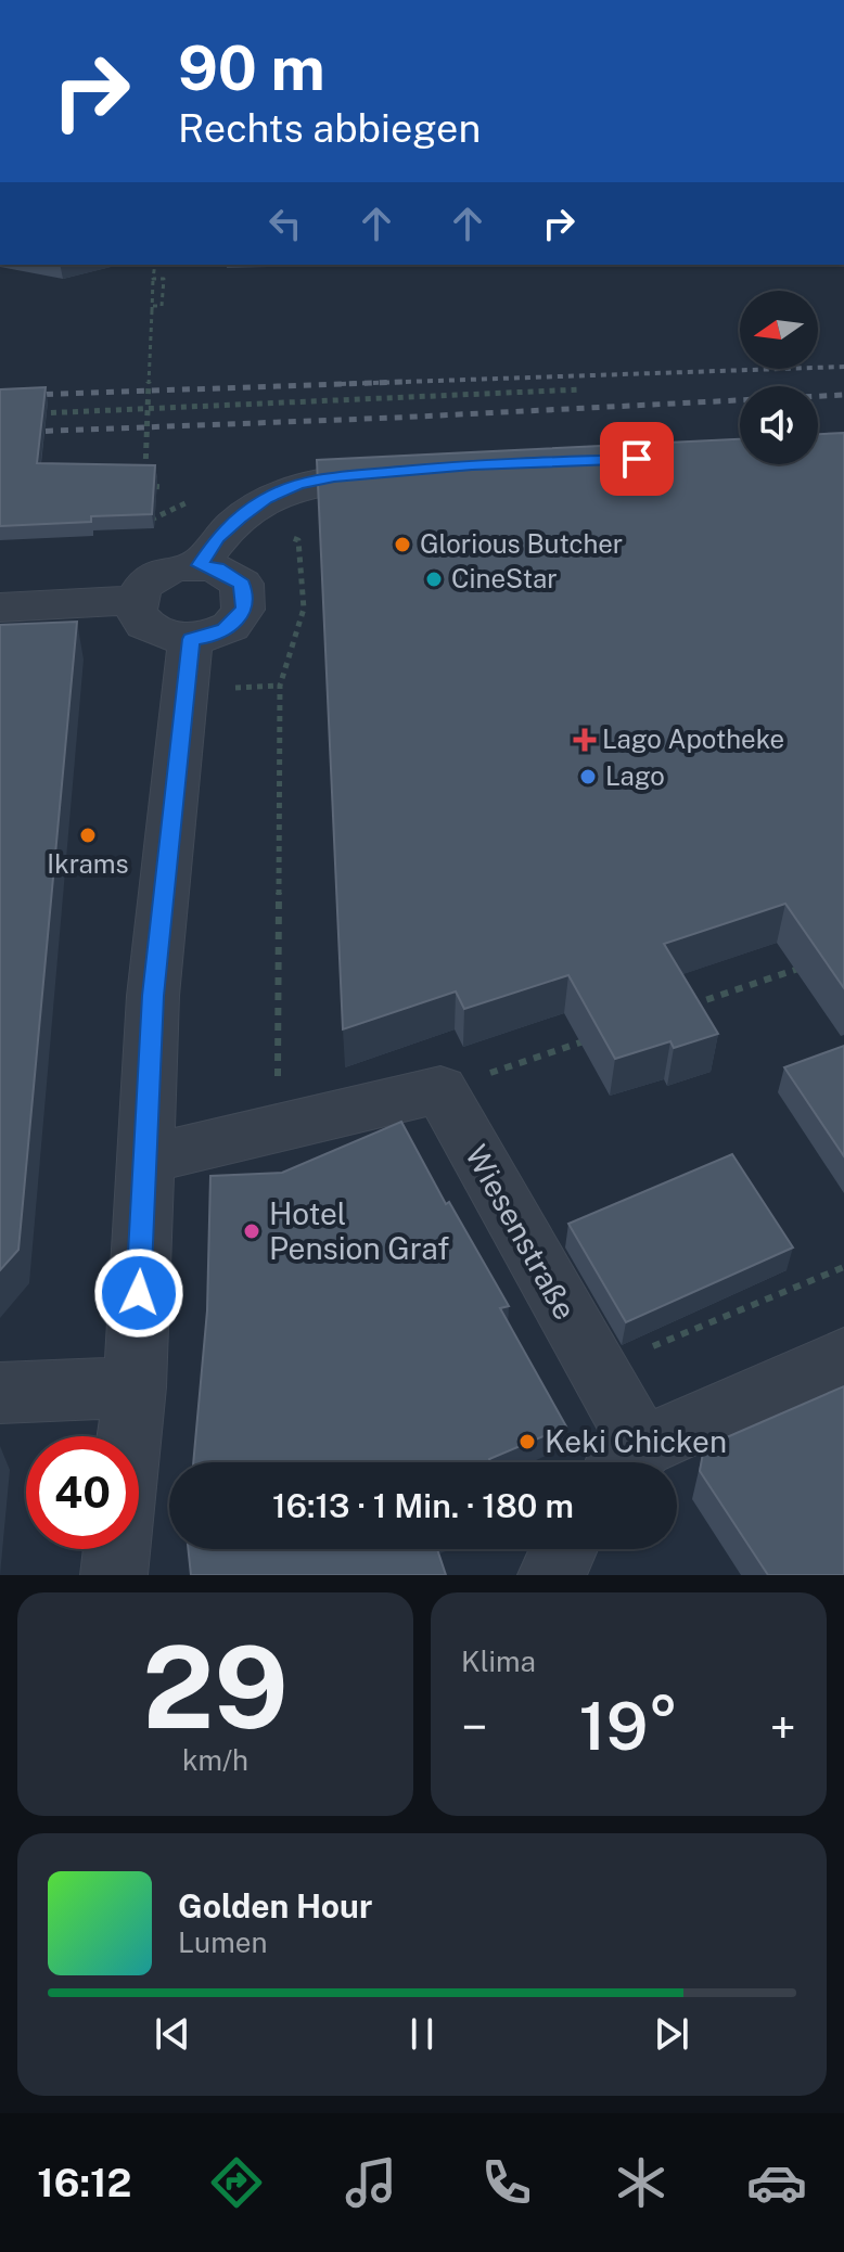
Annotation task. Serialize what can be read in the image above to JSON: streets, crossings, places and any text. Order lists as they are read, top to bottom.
{
  "streets": {
    "street": ["Wiesenstraße"]
  },
  "places": {
    "other": [
      "Glorious Butcher",
      "CineStar",
      "Lago",
      "Ikrams",
      "Hotel Pension Graf",
      "Keki Chicken"
    ],
    "health": ["Lago Apotheke"]
  },
  "north": "left",
  "page": {
    "turn": ["90 m", "Rechts abbiegen"],
    "limit": "40",
    "trip": "16:13 · 1 Min. · 180 m",
    "tile": [
      ["29", "km/h"],
      "Klima"
    ],
    "heat": ["−", "19°", "+"],
    "song": ["Golden Hour", "Lumen"],
    "tabs": "16:12"
  }
}
